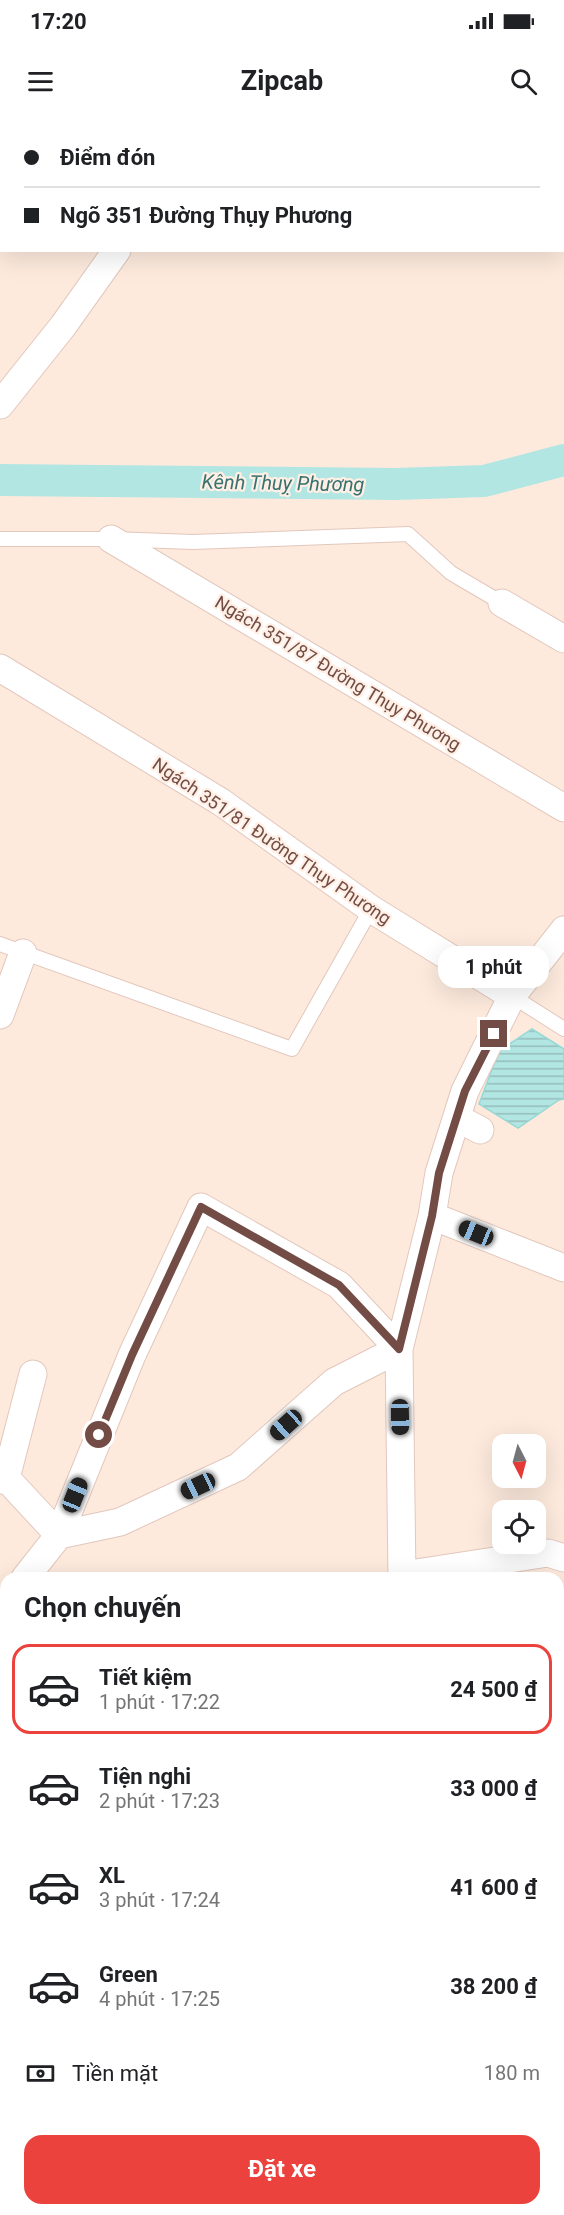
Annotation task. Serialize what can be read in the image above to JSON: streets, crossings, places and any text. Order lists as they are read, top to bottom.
{
  "streets": {
    "street": ["Ngách 351/87 Đường Thụy Phương", "Ngách 351/81 Đường Thụy Phương"]
  },
  "water": ["Kênh Thuỵ Phương"],
  "north": "bottom",
  "page": {
    "status": "17:20",
    "header": "Zipcab",
    "banner": ["Điểm đón", "Ngõ 351 Đường Thụy Phương"],
    "bubble": "1 phút",
    "heading": "Chọn chuyến",
    "list": [
      {
        "name": "Tiết kiệm",
        "note": "1 phút · 17:22",
        "value": "24 500 ₫"
      },
      {
        "name": "Tiện nghi",
        "note": "2 phút · 17:23",
        "value": "33 000 ₫"
      },
      {
        "name": "XL",
        "note": "3 phút · 17:24",
        "value": "41 600 ₫"
      },
      {
        "name": "Green",
        "note": "4 phút · 17:25",
        "value": "38 200 ₫"
      }
    ],
    "pay": ["Tiền mặt", "180 m"],
    "buttons": "Đặt xe"
  }
}
